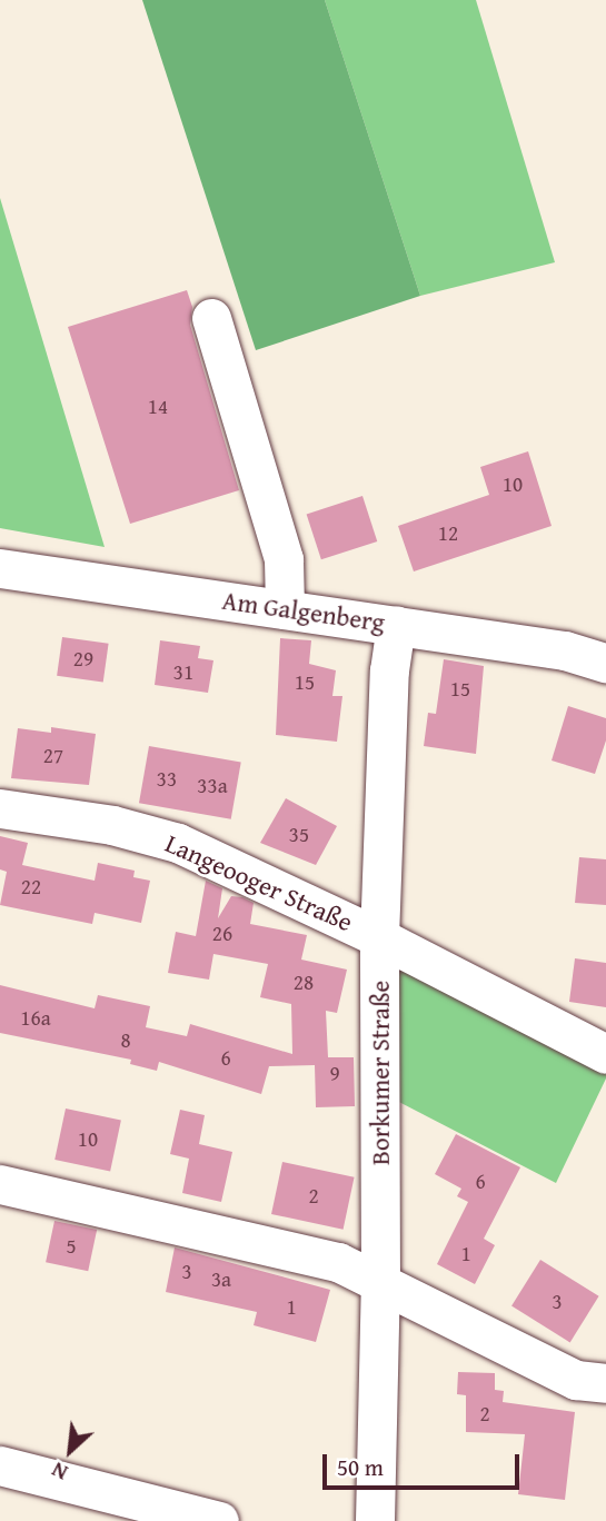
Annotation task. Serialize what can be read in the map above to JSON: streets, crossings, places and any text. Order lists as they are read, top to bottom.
{
  "streets": {
    "street": ["Am Galgenberg", "Langeooger Straße", "Borkumer Straße"]
  },
  "crossings": [
    ["Am Galgenberg", "Borkumer Straße"],
    ["Langeooger Straße", "Borkumer Straße"]
  ],
  "house_numbers": [
    "14",
    "10",
    "12",
    "29",
    "31",
    "15",
    "15",
    "27",
    "33",
    "33a",
    "35",
    "22",
    "26",
    "28",
    "16a",
    "8",
    "6",
    "9",
    "10",
    "6",
    "2",
    "5",
    "1",
    "3",
    "3a",
    "3",
    "1",
    "2"
  ],
  "scale_bar": "50 m",
  "north": "bottom left"
}
